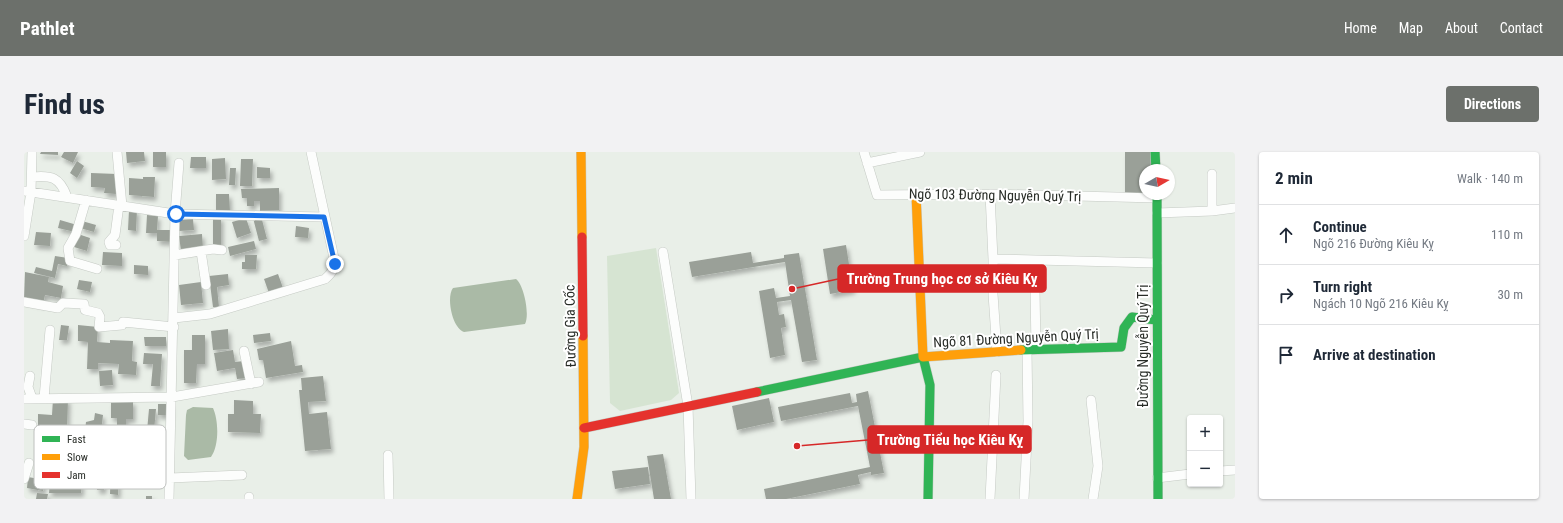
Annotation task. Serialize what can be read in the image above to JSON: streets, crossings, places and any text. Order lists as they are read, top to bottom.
{
  "streets": {
    "street": [
      "Ngõ 103 Đường Nguyễn Quý Trị",
      "Đường Gia Cốc",
      "Ngõ 81 Đường Nguyễn Quý Trị",
      "Đường Nguyễn Quý Trị"
    ]
  },
  "crossings": [
    ["Ngõ 103 Đường Nguyễn Quý Trị", "Ngõ 81 Đường Nguyễn Quý Trị"],
    ["Ngõ 81 Đường Nguyễn Quý Trị", "Đường Nguyễn Quý Trị"]
  ],
  "places": ["Trường Trung học cơ sở Kiêu Kỵ", "Trường Tiểu học Kiêu Kỵ"],
  "legend": ["Fast", "Slow", "Jam"],
  "north": "right",
  "page": {
    "header": "Pathlet",
    "nav": [
      "Home",
      "Map",
      "About",
      "Contact"
    ],
    "buttons": "Directions",
    "title": "Find us",
    "heading": ["2 min", "Walk · 140 m"],
    "list": [
      ["Continue", "Ngõ 216 Đường Kiêu Kỵ", "110 m"],
      ["Turn right", "Ngách 10 Ngõ 216 Kiêu Kỵ", "30 m"],
      "Arrive at destination"
    ],
    "map_buttons": ["+", "−"]
  }
}
